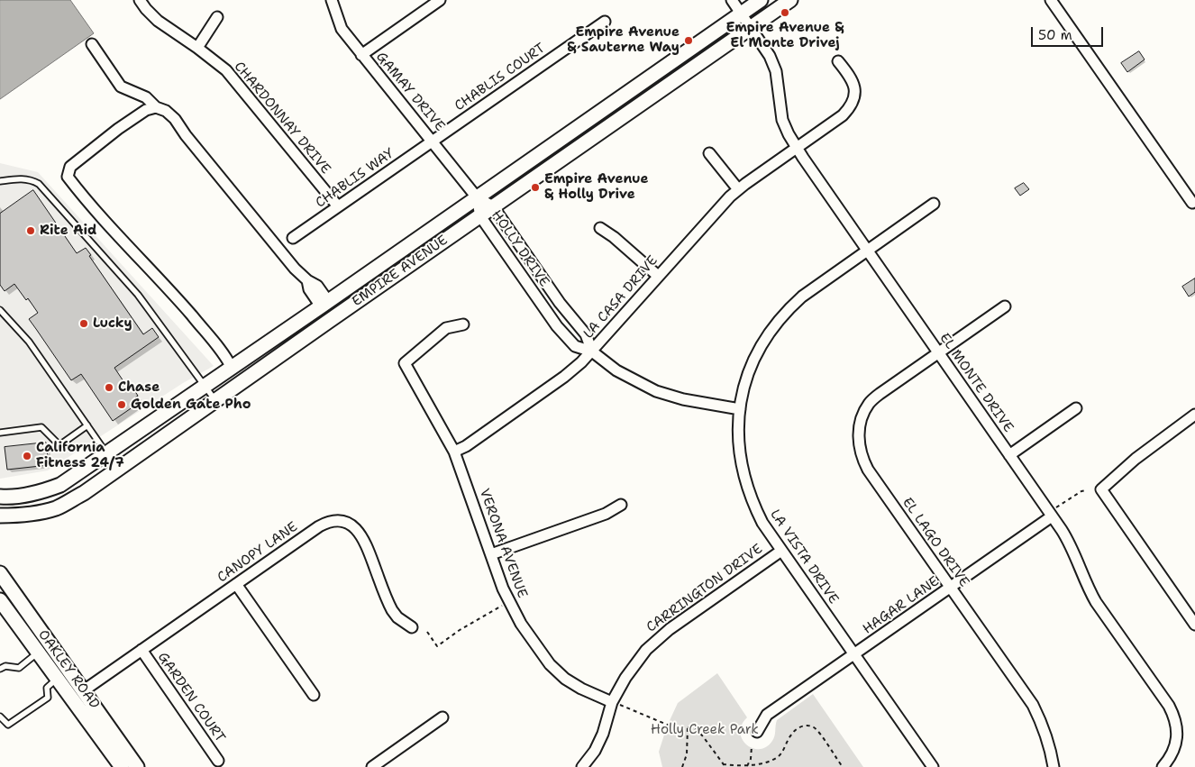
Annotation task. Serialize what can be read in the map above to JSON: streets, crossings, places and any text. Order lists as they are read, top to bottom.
{
  "streets": {
    "main road": ["EMPIRE AVENUE", "OAKLEY ROAD"],
    "street": [
      "CHABLIS COURT",
      "GAMAY DRIVE",
      "CHARDONNAY DRIVE",
      "CHABLIS WAY",
      "HOLLY DRIVE",
      "LA CASA DRIVE",
      "EL MONTE DRIVE",
      "EL LAGO DRIVE",
      "VERONA AVENUE",
      "CANOPY LANE",
      "LA VISTA DRIVE",
      "CARRINGTON DRIVE",
      "HAGAR LANE",
      "GARDEN COURT"
    ]
  },
  "crossings": [
    ["CHABLIS COURT", "GAMAY DRIVE"],
    ["CHABLIS COURT", "CHABLIS WAY"],
    ["GAMAY DRIVE", "CHABLIS WAY"],
    ["GAMAY DRIVE", "HOLLY DRIVE"],
    ["GAMAY DRIVE", "EMPIRE AVENUE"],
    ["CHARDONNAY DRIVE", "CHABLIS WAY"],
    ["HOLLY DRIVE", "EMPIRE AVENUE"],
    ["HOLLY DRIVE", "LA CASA DRIVE"],
    ["HOLLY DRIVE", "LA VISTA DRIVE"],
    ["EMPIRE AVENUE", "EL MONTE DRIVE"],
    ["LA CASA DRIVE", "EL MONTE DRIVE"],
    ["LA CASA DRIVE", "VERONA AVENUE"],
    ["EL MONTE DRIVE", "EL LAGO DRIVE"],
    ["EL MONTE DRIVE", "LA VISTA DRIVE"],
    ["EL MONTE DRIVE", "HAGAR LANE"],
    ["EL LAGO DRIVE", "HAGAR LANE"],
    ["VERONA AVENUE", "CARRINGTON DRIVE"],
    ["CANOPY LANE", "OAKLEY ROAD"],
    ["CANOPY LANE", "GARDEN COURT"],
    ["LA VISTA DRIVE", "CARRINGTON DRIVE"],
    ["LA VISTA DRIVE", "HAGAR LANE"]
  ],
  "parks": ["Holly Creek Park"],
  "places": [
    "Empire Avenue & El Monte Drivej",
    "Empire Avenue & Sauterne Way",
    "Empire Avenue & Holly Drive",
    "Rite Aid",
    "Lucky",
    "Chase",
    "Golden Gate Pho",
    "California Fitness 24/7"
  ],
  "scale_bar": "50 m"
}
